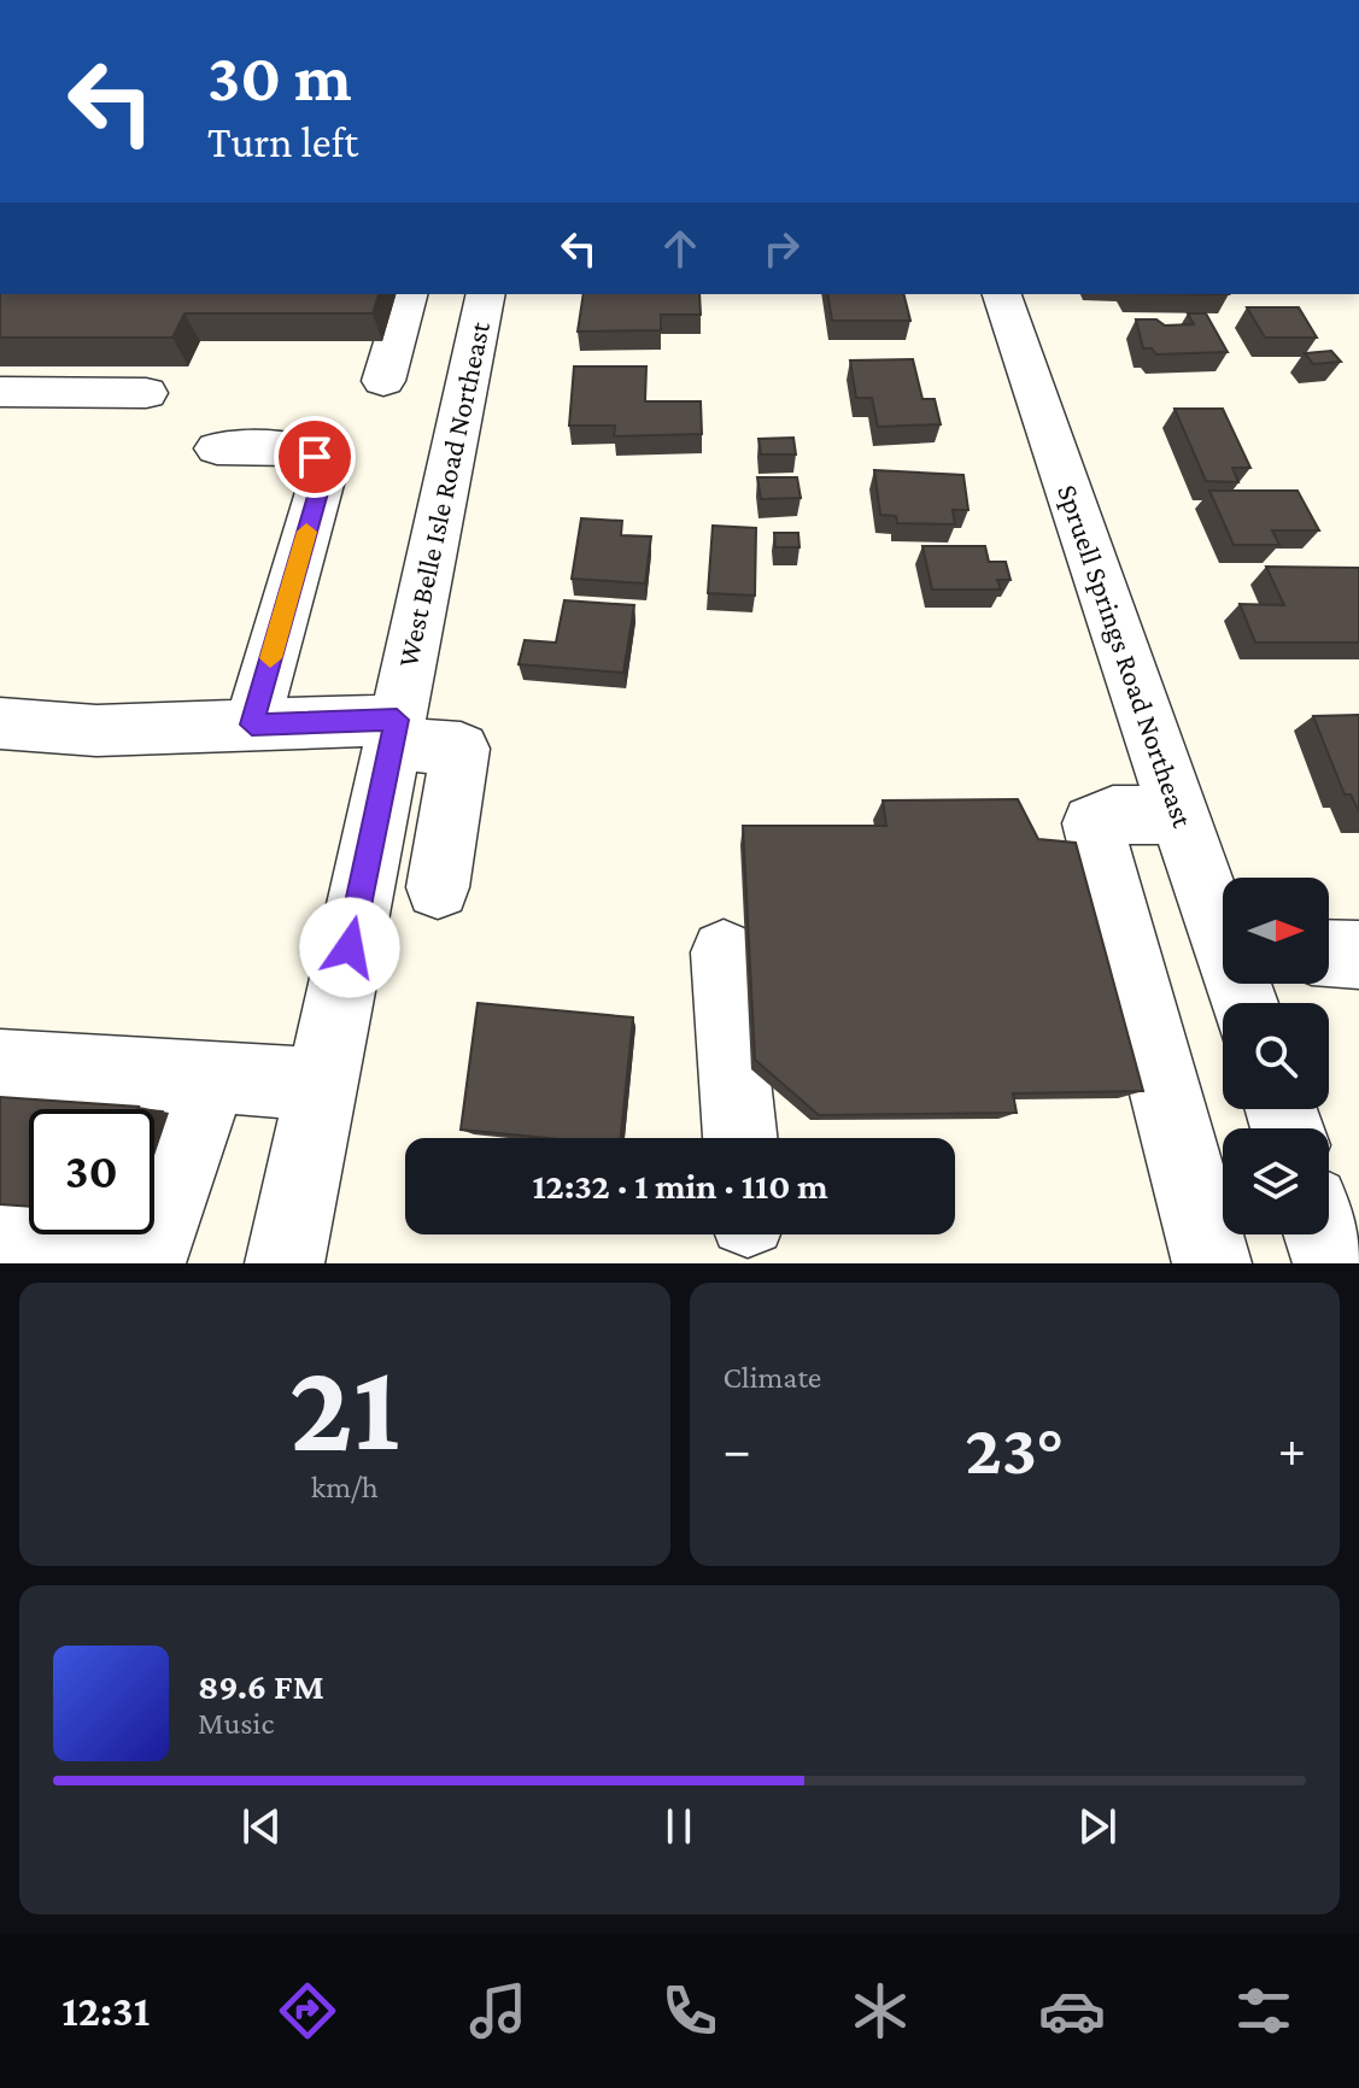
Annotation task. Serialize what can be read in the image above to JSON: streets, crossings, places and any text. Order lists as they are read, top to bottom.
{
  "streets": {
    "street": ["West Belle Isle Road Northeast", "Spruell Springs Road Northeast"]
  },
  "north": "right",
  "page": {
    "turn": ["30 m", "Turn left"],
    "limit": "30",
    "trip": "12:32 · 1 min · 110 m",
    "tile": [
      ["21", "km/h"],
      "Climate"
    ],
    "heat": ["−", "23°", "+"],
    "song": ["89.6 FM", "Music"],
    "tabs": "12:31"
  }
}
